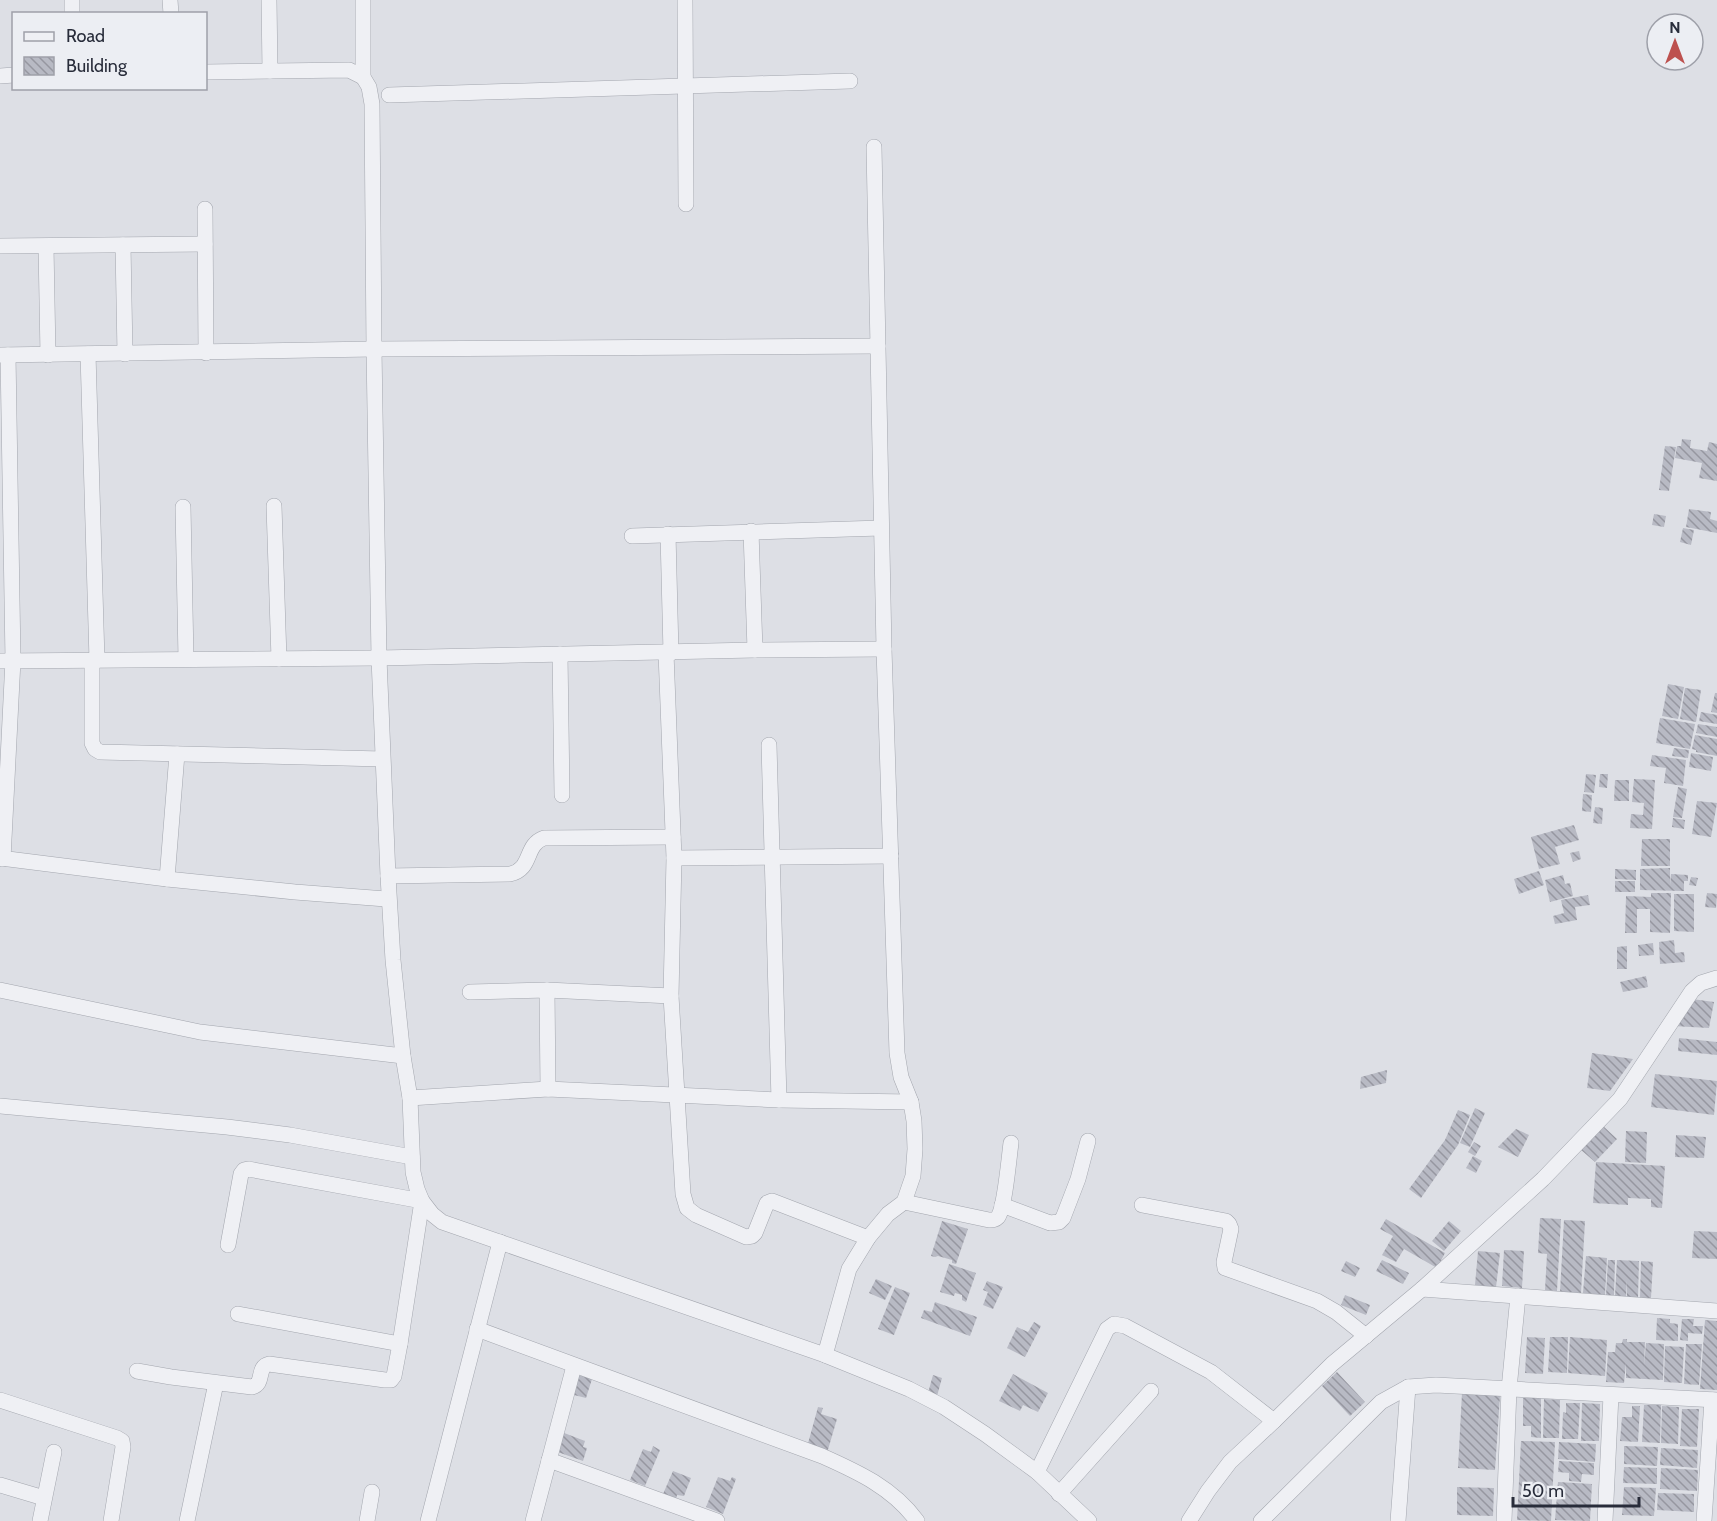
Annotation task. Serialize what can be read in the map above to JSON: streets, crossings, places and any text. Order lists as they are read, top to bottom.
{
  "legend": ["Road", "Building"],
  "scale_bar": "50 m",
  "north": "top"
}
